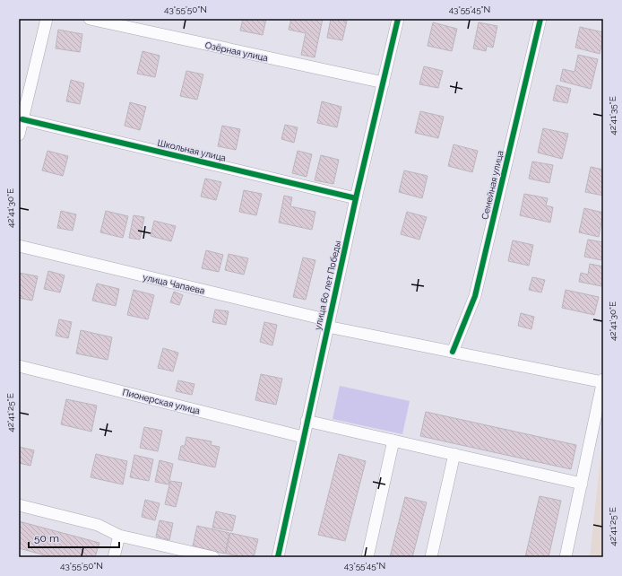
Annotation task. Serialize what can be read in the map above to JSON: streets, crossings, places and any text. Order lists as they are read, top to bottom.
{
  "streets": {
    "street": [
      "Озёрная улица",
      "Школьная улица",
      "Семейная улица",
      "улица Чапаева",
      "улица 60 лет Победы",
      "Пионерская улица"
    ]
  },
  "crossings": [
    ["Озёрная улица", "улица 60 лет Победы"],
    ["Школьная улица", "улица 60 лет Победы"],
    ["Семейная улица", "улица Чапаева"],
    ["улица Чапаева", "улица 60 лет Победы"],
    ["улица 60 лет Победы", "Пионерская улица"]
  ],
  "scale_bar": "50 m",
  "coordinates": [
    "43°55'50\"N",
    "43°55'45\"N",
    "42°41'35\"E",
    "42°41'30\"E",
    "42°41'25\"E"
  ]
}
